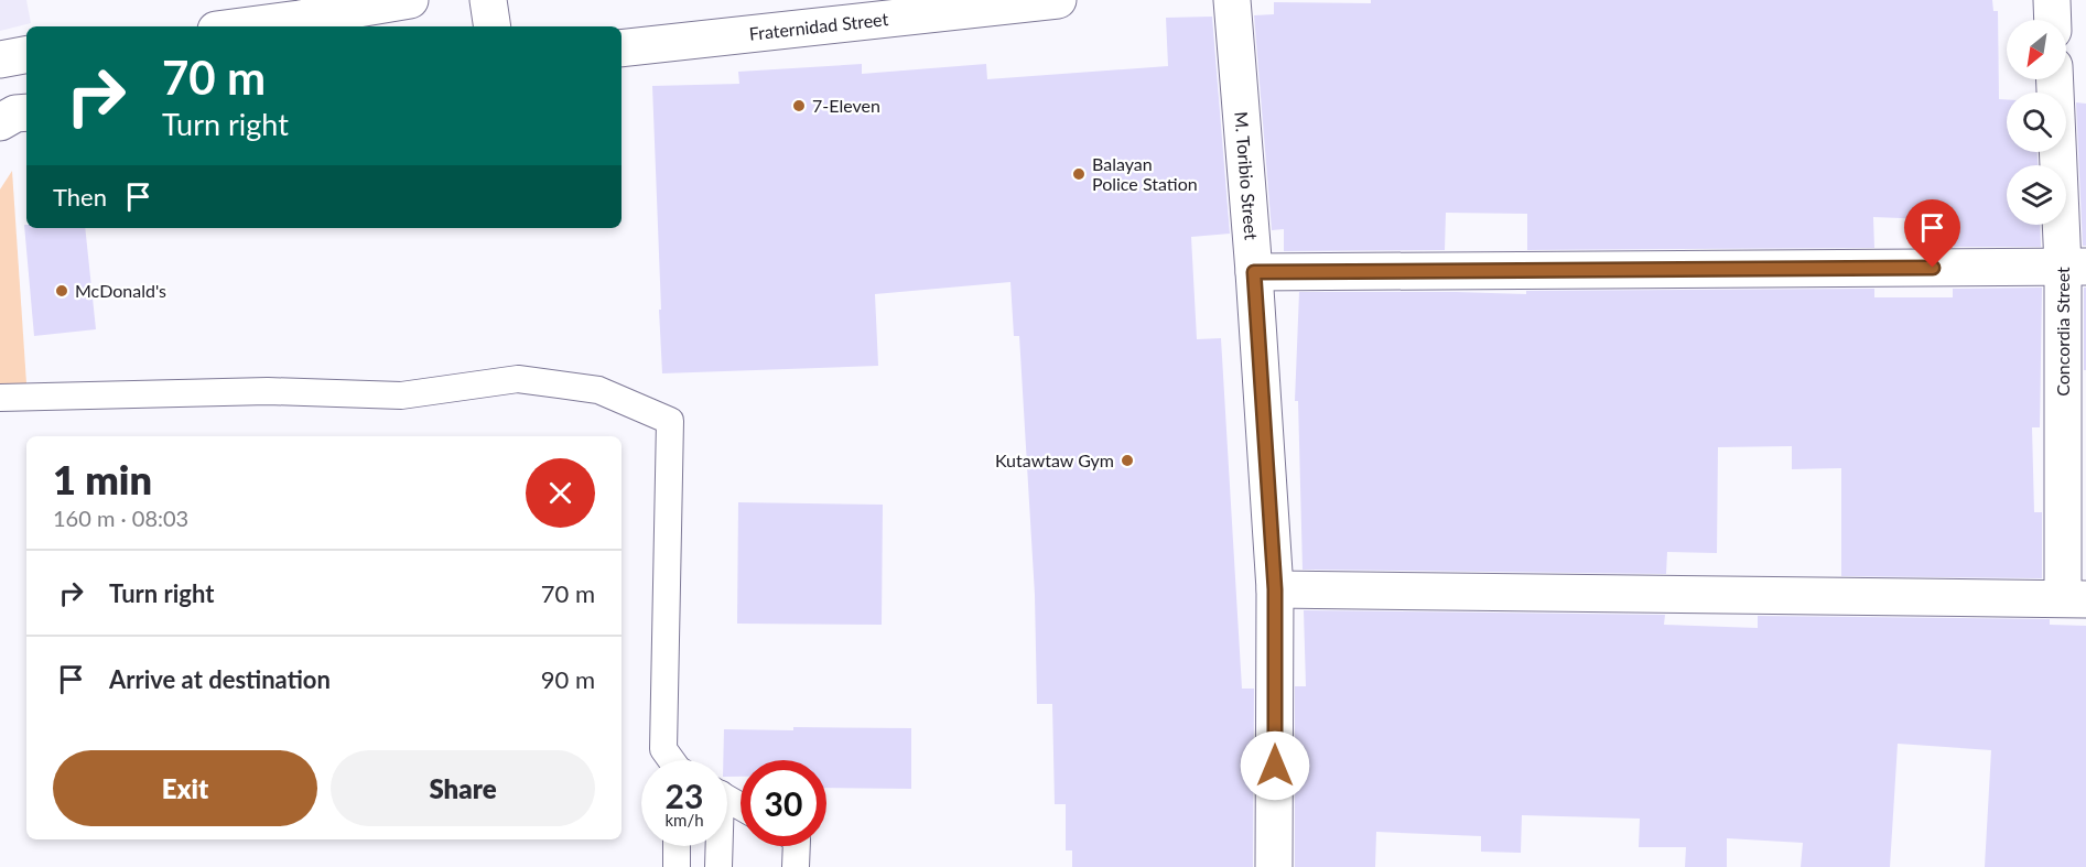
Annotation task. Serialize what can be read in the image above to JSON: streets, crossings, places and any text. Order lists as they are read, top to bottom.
{
  "streets": {
    "street": ["Fraternidad Street", "M. Toribio Street", "Concordia Street"]
  },
  "places": [
    "7-Eleven",
    "Balayan Police Station",
    "McDonald's",
    "Kutawtaw Gym"
  ],
  "north": "bottom left",
  "page": {
    "turn": ["70 m", "Turn right"],
    "then": "Then",
    "heading": ["1 min", "160 m · 08:03"],
    "list": [
      {
        "name": "Turn right",
        "value": "70 m"
      },
      {
        "name": "Arrive at destination",
        "value": "90 m"
      }
    ],
    "buttons": ["Exit", "Share"],
    "speed": "23 km/h",
    "limit": "30"
  }
}
